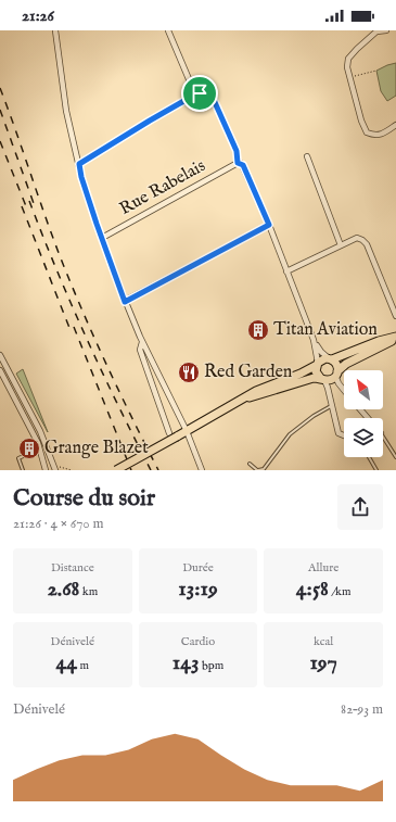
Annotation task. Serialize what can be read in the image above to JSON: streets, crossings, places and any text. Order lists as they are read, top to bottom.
{
  "streets": {
    "street": ["Rue Rabelais"]
  },
  "places": {
    "building": ["Titan Aviation", "Grange Blazet"],
    "restaurant": ["Red Garden"]
  },
  "north": "top left",
  "page": {
    "status": "21:26",
    "heading": ["Course du soir", "21:26 · 4 × 670 m"],
    "stats": [
      ["Distance", "2.68 km"],
      ["Durée", "13:19"],
      ["Allure", "4:58 /km"],
      ["Dénivelé", "44 m"],
      ["Cardio", "143 bpm"],
      ["kcal", "197"]
    ],
    "chart": ["Dénivelé", "82–93 m"]
  }
}
